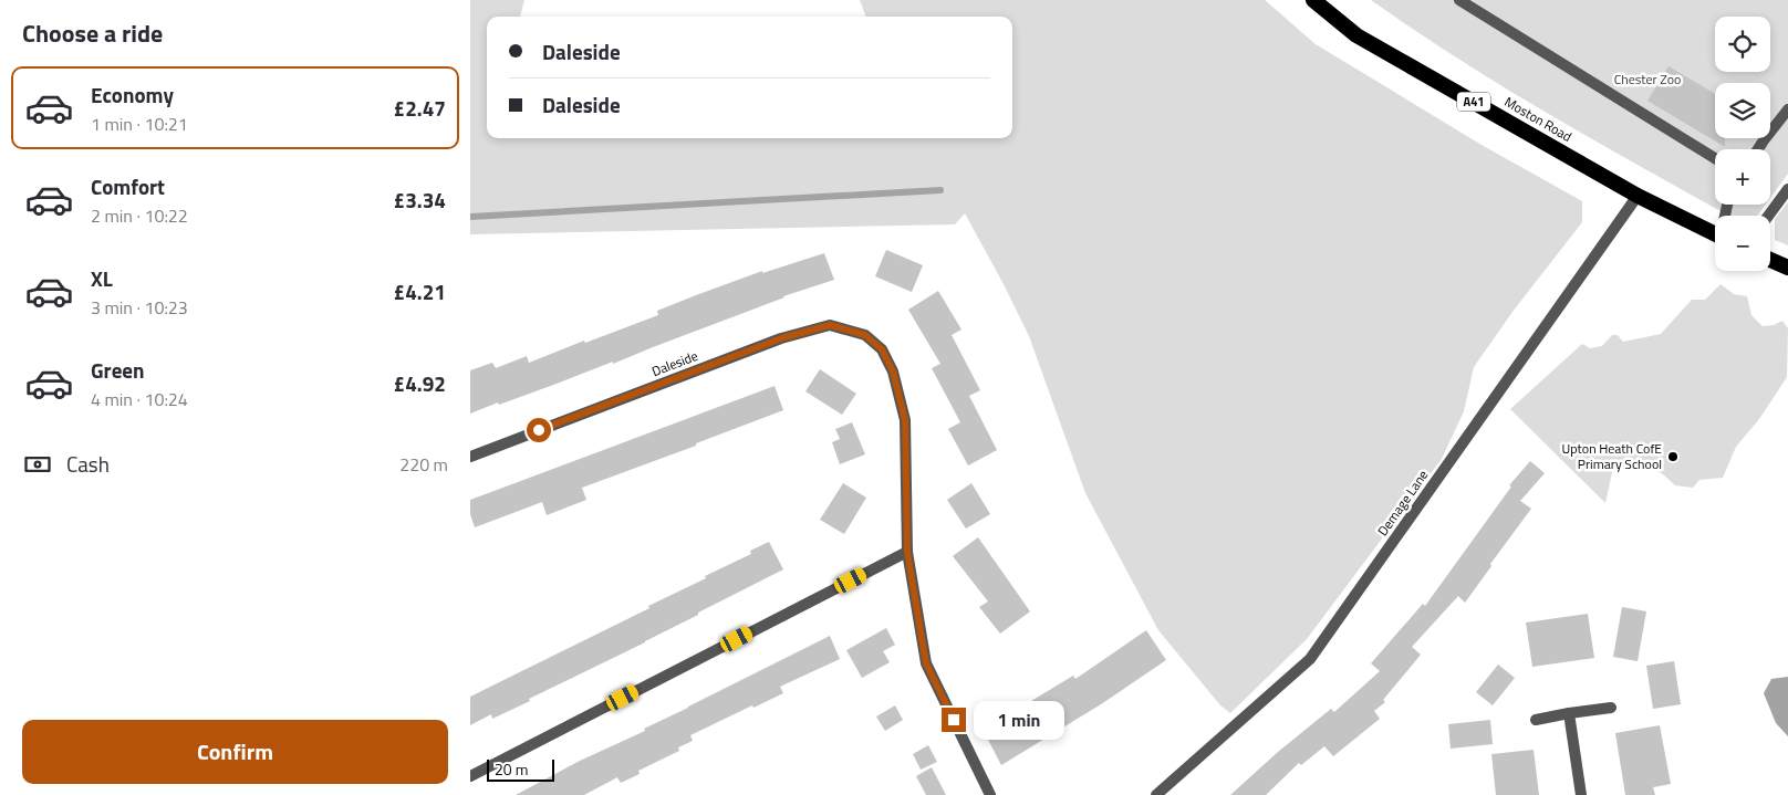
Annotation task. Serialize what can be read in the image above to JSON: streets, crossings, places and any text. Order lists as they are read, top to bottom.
{
  "streets": {
    "highway": ["A41", "Moston Road"],
    "street": ["Daleside", "Demage Lane"]
  },
  "crossings": [
    ["Moston Road", "Demage Lane"]
  ],
  "parks": ["Chester Zoo"],
  "places": ["Upton Heath CofE Primary School"],
  "scale_bar": "20 m",
  "page": {
    "heading": "Choose a ride",
    "map_buttons": ["+", "−"],
    "banner": ["Daleside", "Daleside"],
    "list": [
      {
        "name": "Economy",
        "note": "1 min · 10:21",
        "value": "£2.47"
      },
      {
        "name": "Comfort",
        "note": "2 min · 10:22",
        "value": "£3.34"
      },
      {
        "name": "XL",
        "note": "3 min · 10:23",
        "value": "£4.21"
      },
      {
        "name": "Green",
        "note": "4 min · 10:24",
        "value": "£4.92"
      }
    ],
    "pay": ["Cash", "220 m"],
    "bubble": "1 min",
    "buttons": "Confirm",
    "scale": "20 m"
  }
}
